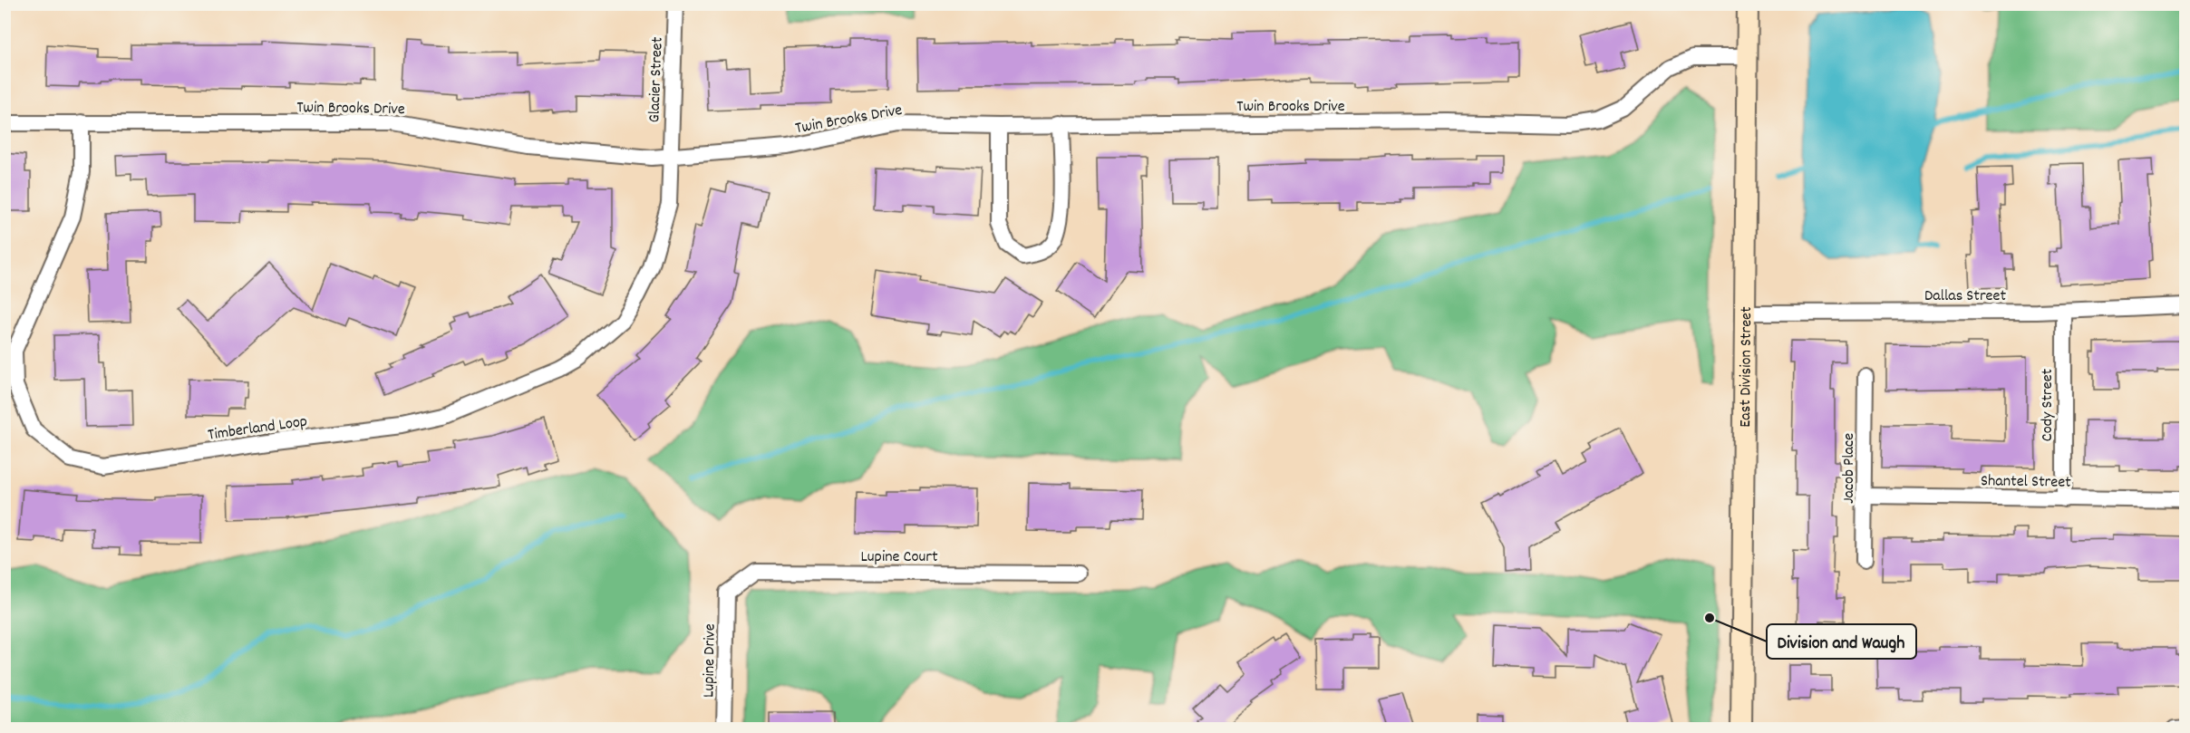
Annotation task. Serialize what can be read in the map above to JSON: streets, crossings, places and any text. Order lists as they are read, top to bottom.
{
  "streets": {
    "street": [
      "Glacier Street",
      "Twin Brooks Drive",
      "Dallas Street",
      "East Division Street",
      "Cody Street",
      "Timberland Loop",
      "Jacob Place",
      "Shantel Street",
      "Lupine Court",
      "Lupine Drive"
    ]
  },
  "crossings": [
    ["Glacier Street", "Twin Brooks Drive"],
    ["Glacier Street", "Timberland Loop"],
    ["Twin Brooks Drive", "East Division Street"],
    ["Twin Brooks Drive", "Timberland Loop"],
    ["Dallas Street", "East Division Street"],
    ["Dallas Street", "Cody Street"],
    ["Cody Street", "Shantel Street"],
    ["Jacob Place", "Shantel Street"],
    ["Lupine Court", "Lupine Drive"]
  ],
  "places": ["Division and Waugh"]
}
